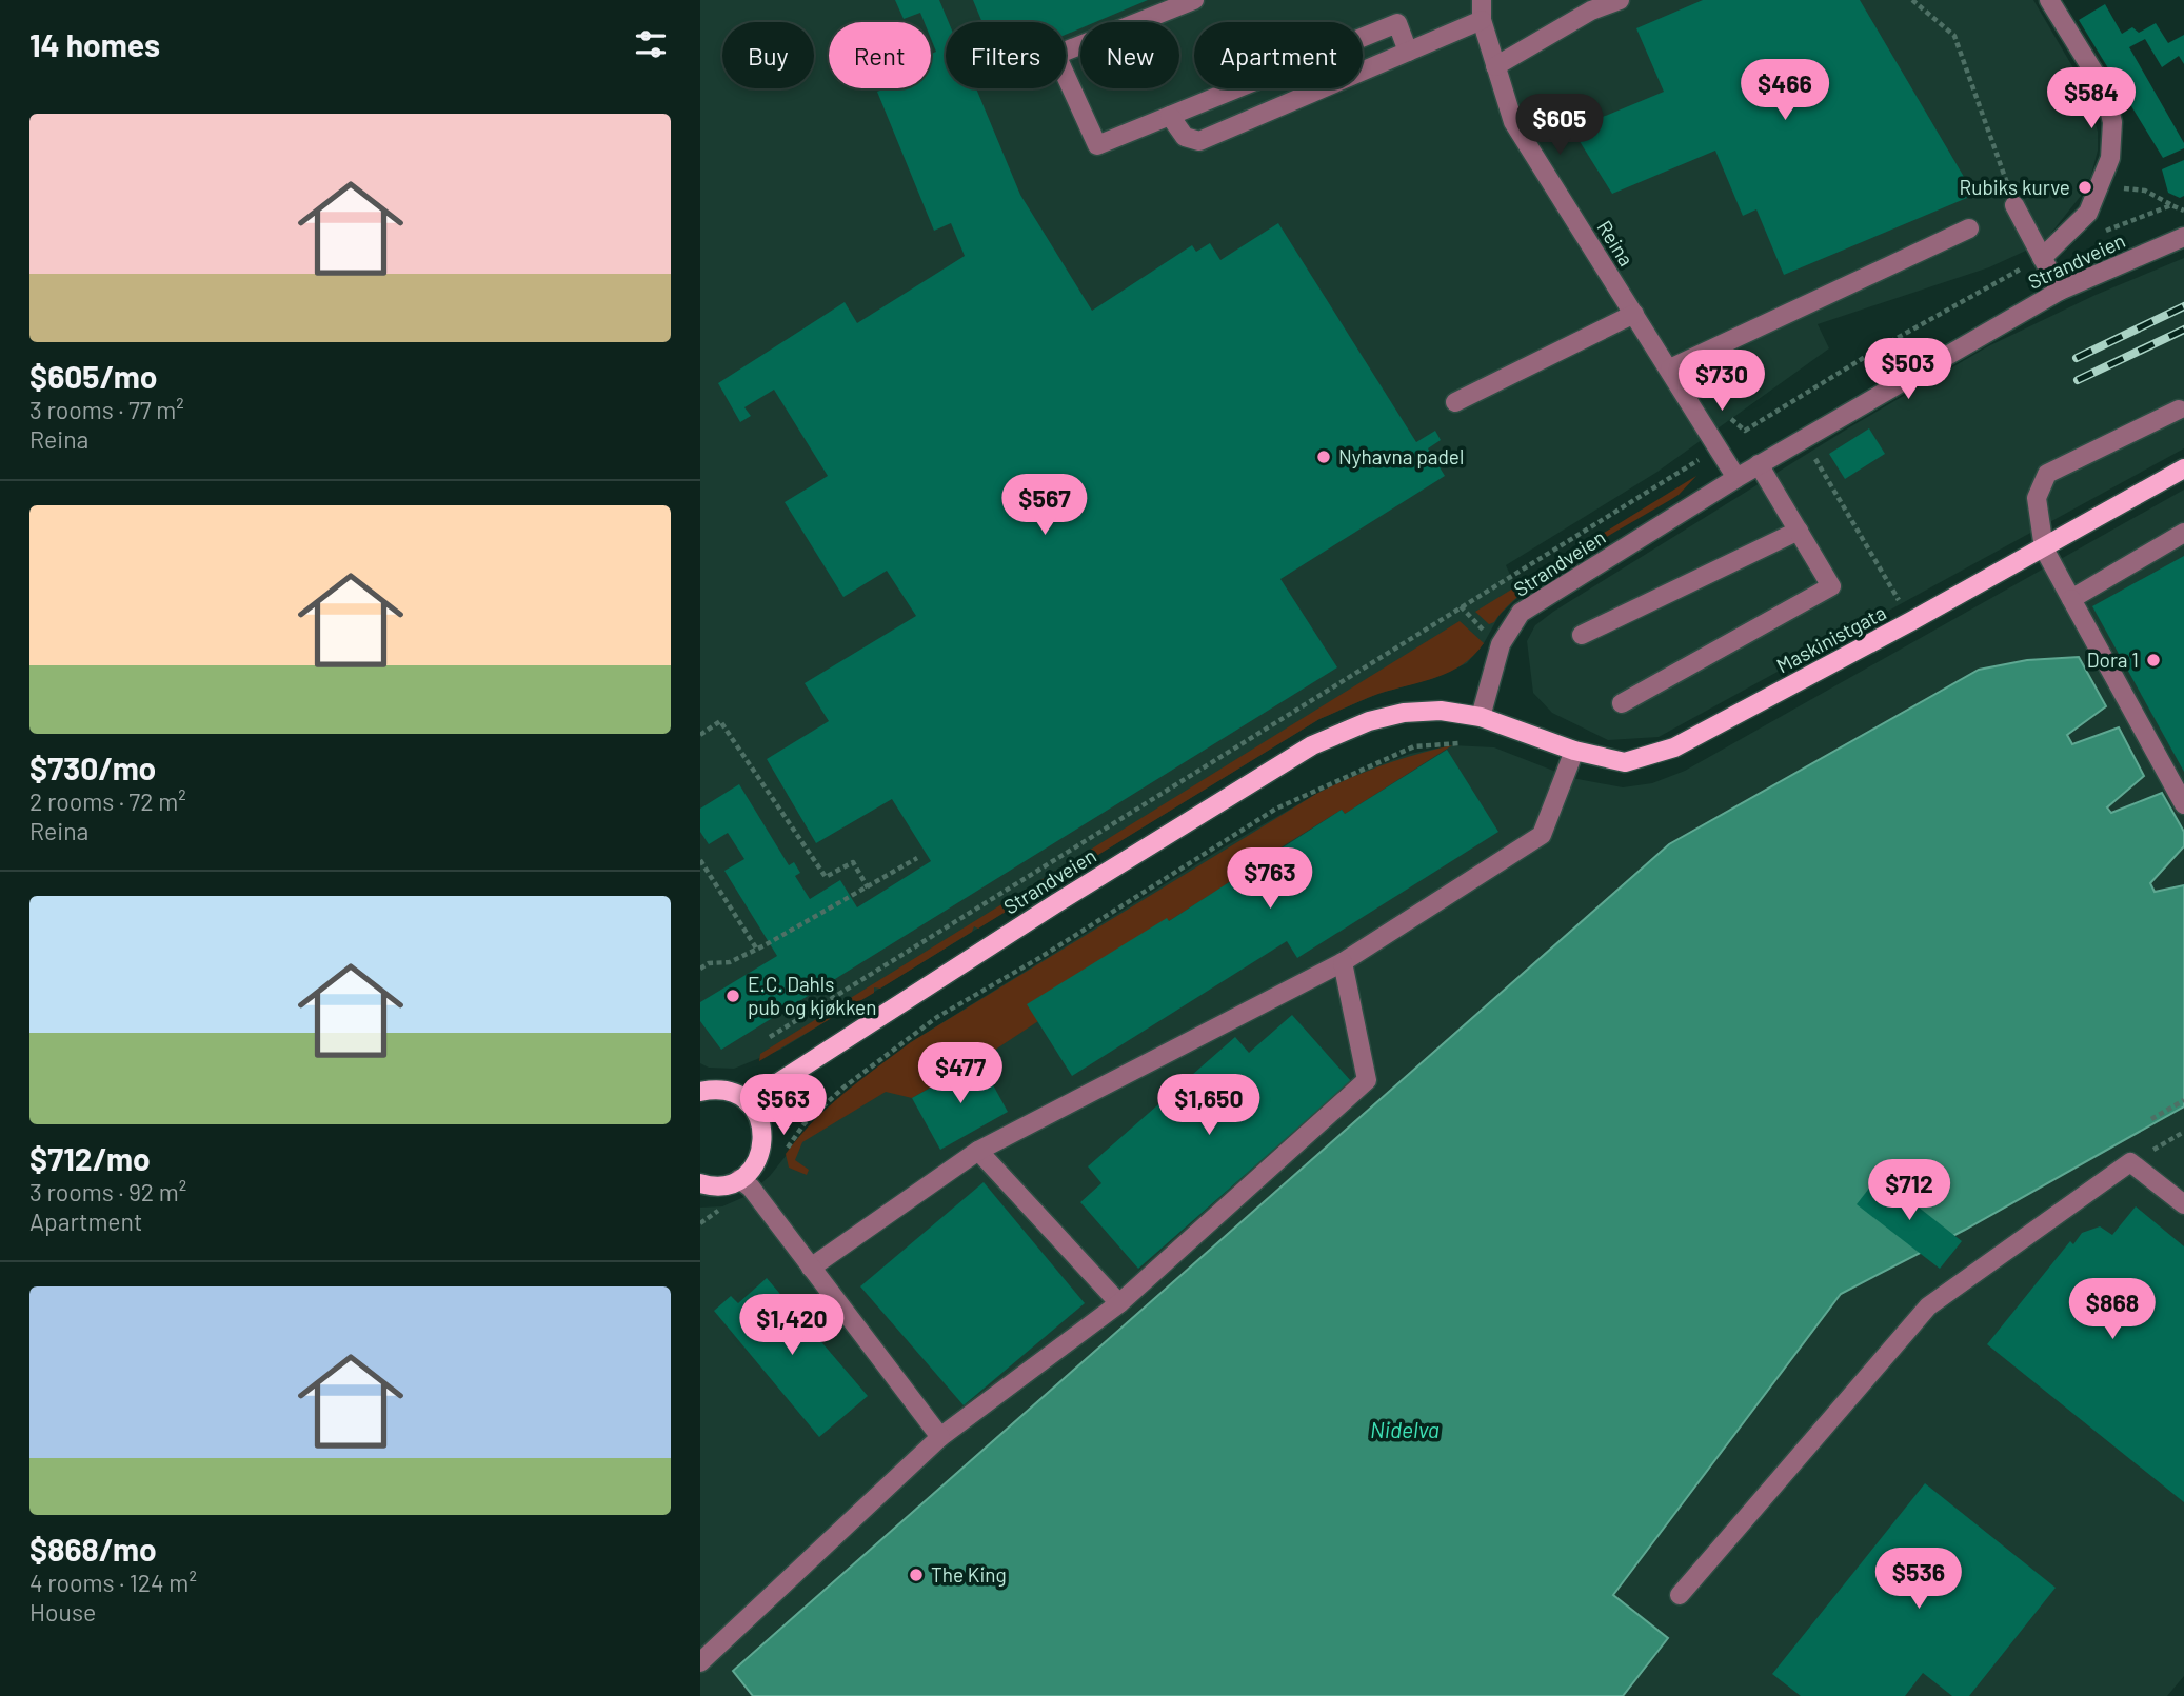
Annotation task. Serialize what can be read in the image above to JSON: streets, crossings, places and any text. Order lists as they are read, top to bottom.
{
  "streets": {
    "main road": ["Strandveien", "Maskinistgata"],
    "street": ["Reina"]
  },
  "crossings": [
    ["Reina", "Strandveien"],
    ["Strandveien", "Maskinistgata"]
  ],
  "water": ["Nidelva"],
  "places": [
    "Rubiks kurve",
    "Nyhavna padel",
    "Dora 1",
    "E.C. Dahls pub og kjøkken",
    "The King"
  ],
  "page": {
    "heading": "14 homes",
    "chip": [
      "Buy",
      "Rent",
      "Filters",
      "New",
      "Apartment"
    ],
    "price": [
      "$466",
      "$584",
      "$605",
      "$503",
      "$730",
      "$567",
      "$763",
      "$477",
      "$563",
      "$1,650",
      "$712",
      "$868",
      "$1,420",
      "$536"
    ],
    "list": [
      {
        "name": "$605/mo",
        "note": "3 rooms · 77 m² · Reina"
      },
      {
        "name": "$730/mo",
        "note": "2 rooms · 72 m² · Reina"
      },
      {
        "name": "$712/mo",
        "note": "3 rooms · 92 m² · Apartment"
      },
      {
        "name": "$868/mo",
        "note": "4 rooms · 124 m² · House"
      }
    ]
  }
}
